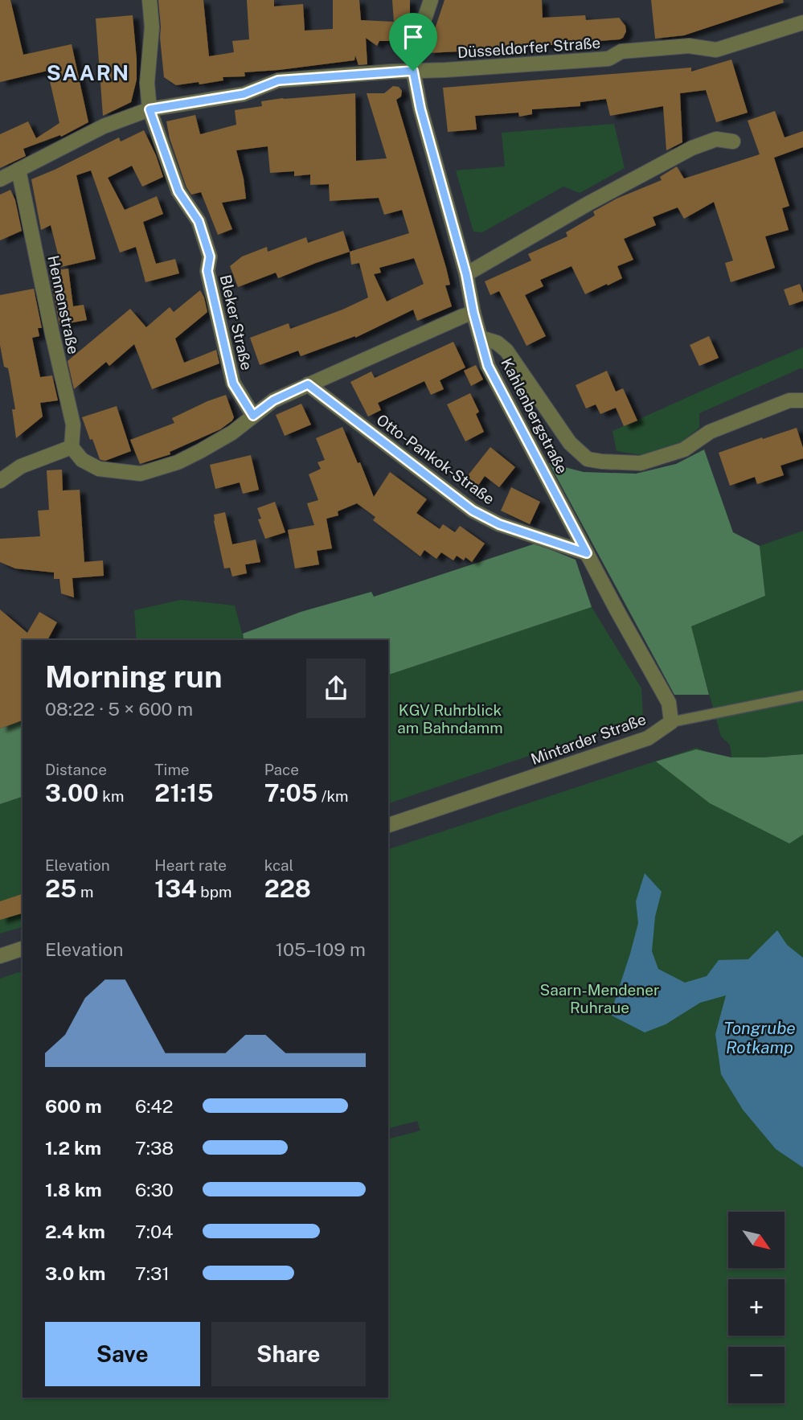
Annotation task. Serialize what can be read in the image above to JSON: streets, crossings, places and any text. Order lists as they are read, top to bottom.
{
  "streets": {
    "street": [
      "Düsseldorfer Straße",
      "Hennenstraße",
      "Bleker Straße",
      "Kahlenbergstraße",
      "Otto-Pankok-Straße",
      "Mintarder Straße"
    ]
  },
  "crossings": [
    ["Düsseldorfer Straße", "Hennenstraße"],
    ["Düsseldorfer Straße", "Bleker Straße"],
    ["Düsseldorfer Straße", "Kahlenbergstraße"],
    ["Kahlenbergstraße", "Otto-Pankok-Straße"],
    ["Kahlenbergstraße", "Mintarder Straße"]
  ],
  "districts": ["SAARN"],
  "water": ["Tongrube Rotkamp"],
  "parks": ["KGV Ruhrblick am Bahndamm", "Saarn-Mendener Ruhraue"],
  "north": "bottom right",
  "page": {
    "heading": ["Morning run", "08:22 · 5 × 600 m"],
    "stats": [
      ["Distance", "3.00 km"],
      ["Time", "21:15"],
      ["Pace", "7:05 /km"],
      ["Elevation", "25 m"],
      ["Heart rate", "134 bpm"],
      ["kcal", "228"]
    ],
    "chart": ["Elevation", "105–109 m"],
    "list": [
      {
        "name": "600 m",
        "note": "6:42"
      },
      {
        "name": "1.2 km",
        "note": "7:38"
      },
      {
        "name": "1.8 km",
        "note": "6:30"
      },
      {
        "name": "2.4 km",
        "note": "7:04"
      },
      {
        "name": "3.0 km",
        "note": "7:31"
      }
    ],
    "map_buttons": ["+", "−"],
    "buttons": ["Save", "Share"]
  }
}
